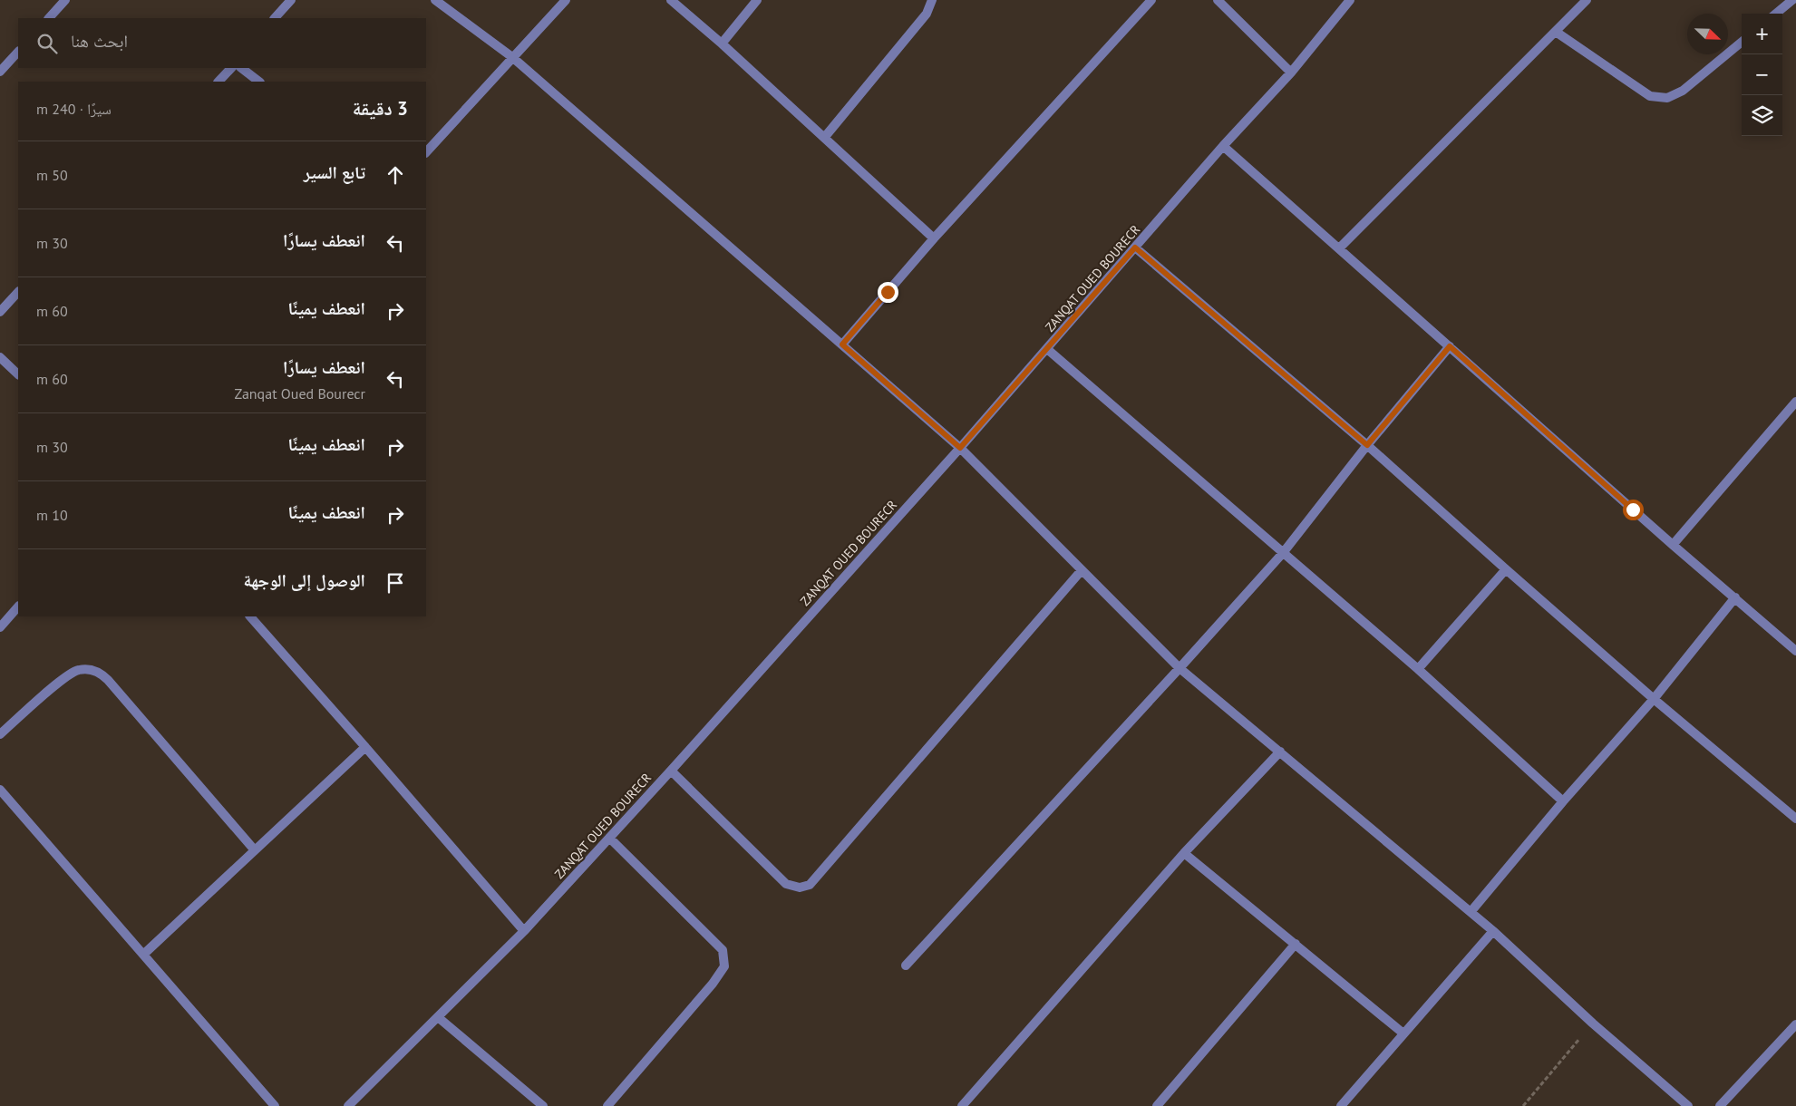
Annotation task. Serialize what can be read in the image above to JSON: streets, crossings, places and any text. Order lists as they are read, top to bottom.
{
  "streets": {
    "street": ["ZANQAT OUED BOURECR"]
  },
  "north": "bottom right",
  "page": {
    "map_buttons": ["+", "−"],
    "search": "ابحث هنا",
    "heading": ["3 دقيقة", "سيرًا · 240 m"],
    "list": [
      ["تابع السير", "50 m"],
      ["انعطف يسارًا", "30 m"],
      ["انعطف يمينًا", "60 m"],
      ["انعطف يسارًا", "Zanqat Oued Bourecr", "60 m"],
      ["انعطف يمينًا", "30 m"],
      ["انعطف يمينًا", "10 m"],
      "الوصول إلى الوجهة"
    ]
  }
}
